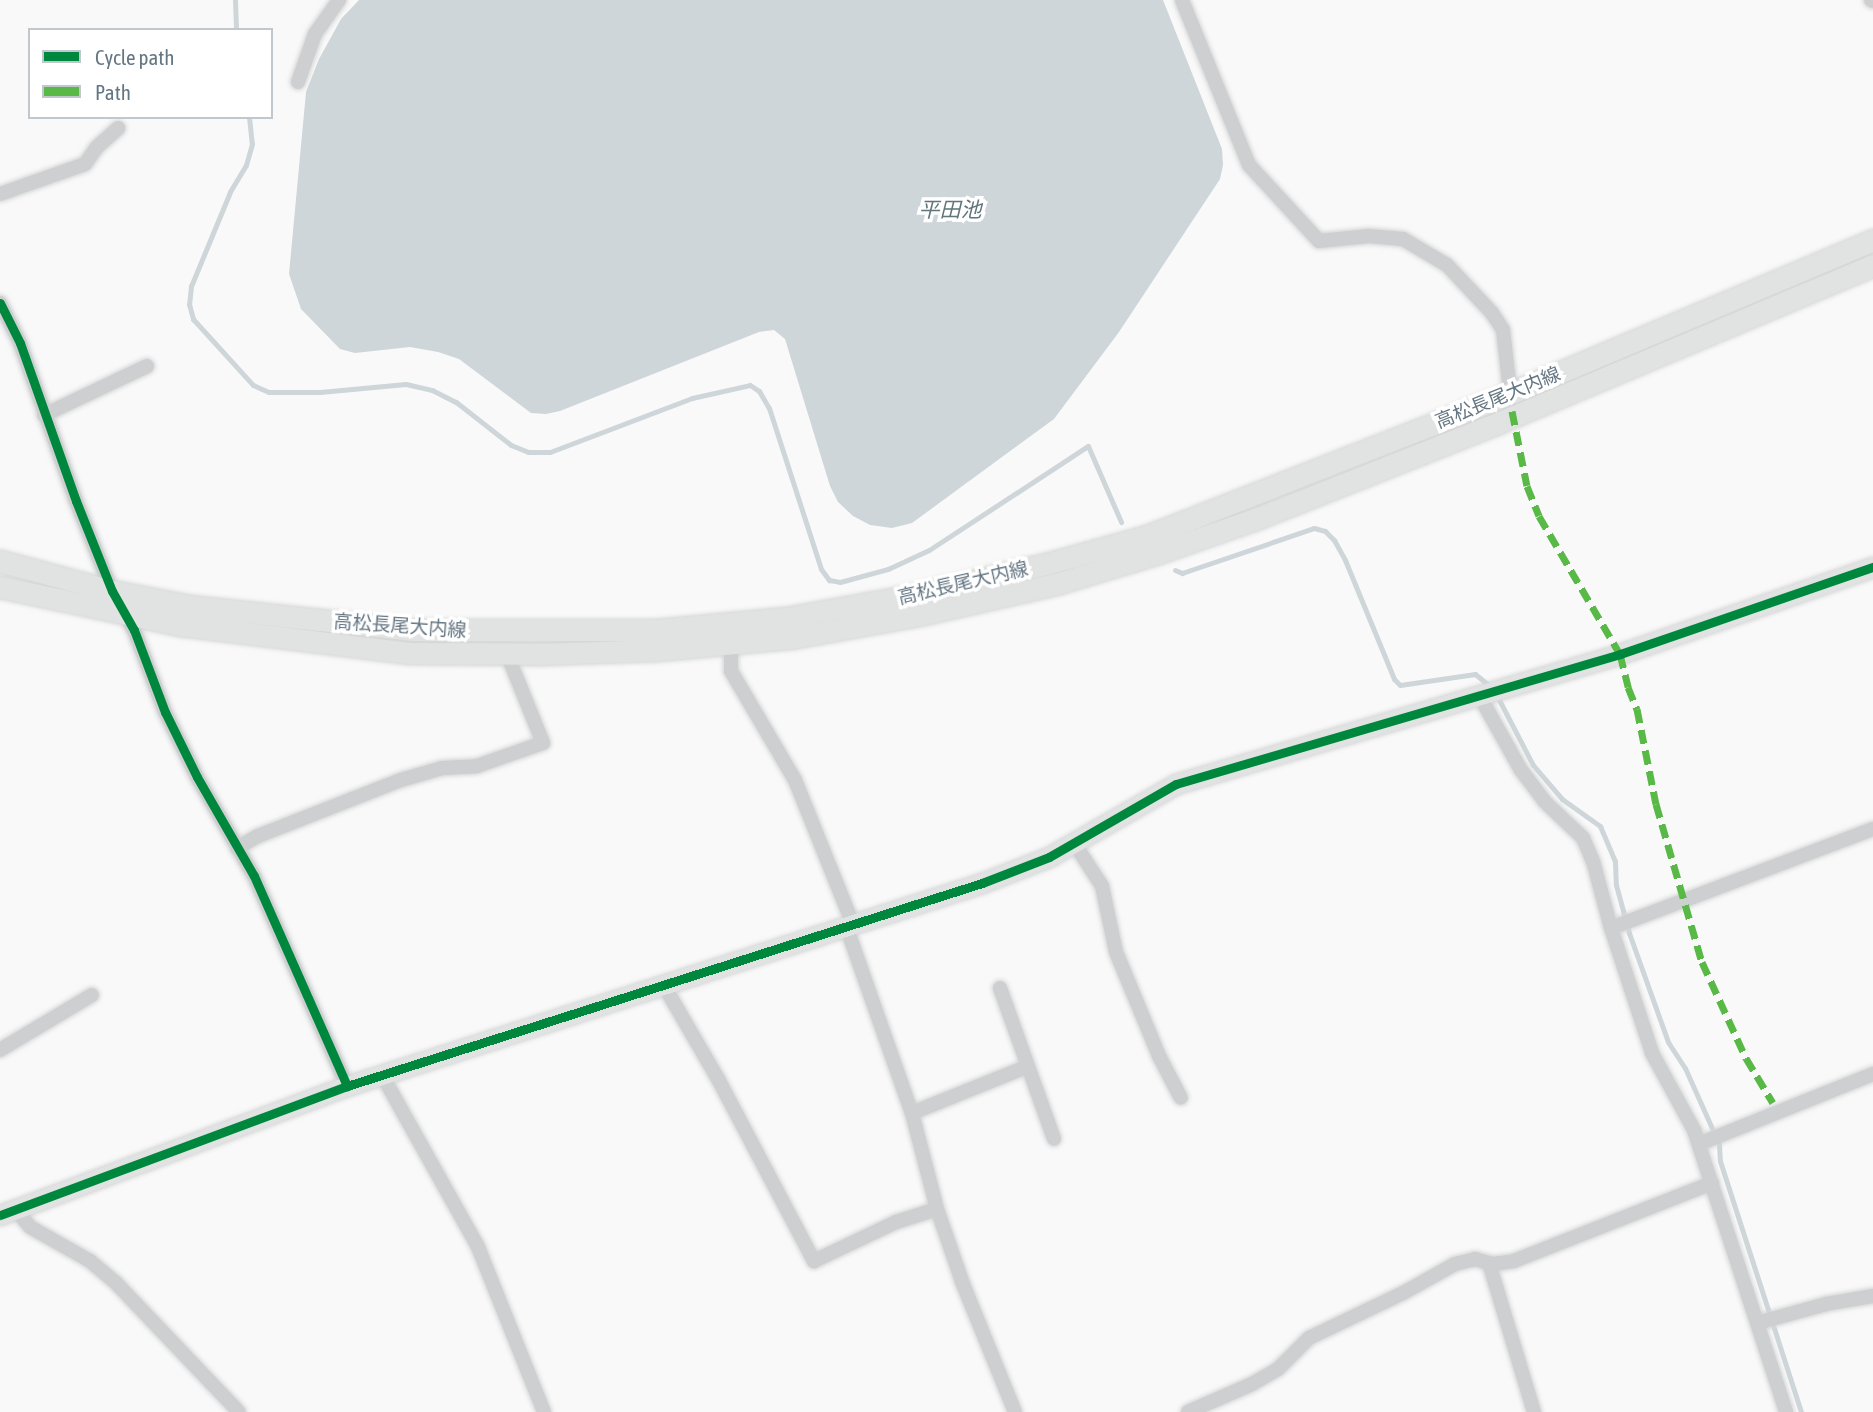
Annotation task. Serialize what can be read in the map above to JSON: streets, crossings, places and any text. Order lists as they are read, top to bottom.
{
  "streets": {
    "main road": ["高松長尾大内線"]
  },
  "water": ["平田池"],
  "legend": ["Cycle path", "Path"]
}
